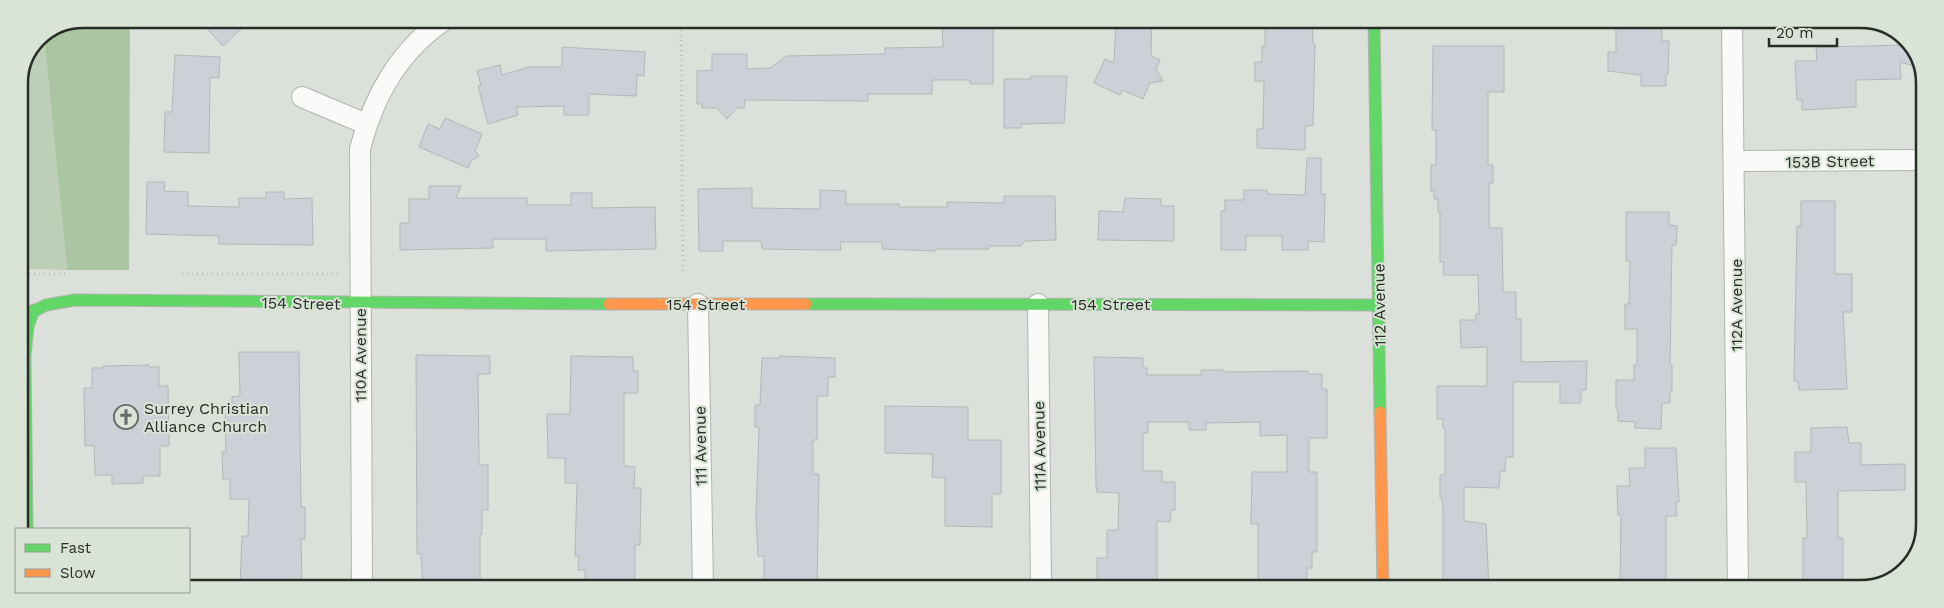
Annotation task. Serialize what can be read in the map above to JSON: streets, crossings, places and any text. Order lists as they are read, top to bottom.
{
  "streets": {
    "street": [
      "153B Street",
      "154 Street",
      "112 Avenue",
      "112A Avenue",
      "110A Avenue",
      "111 Avenue",
      "111A Avenue"
    ]
  },
  "crossings": [
    ["153B Street", "112A Avenue"],
    ["154 Street", "112 Avenue"],
    ["154 Street", "110A Avenue"],
    ["154 Street", "111 Avenue"],
    ["154 Street", "111A Avenue"]
  ],
  "places": {
    "church": ["Surrey Christian Alliance Church"]
  },
  "legend": ["Fast", "Slow"],
  "scale_bar": "20 m"
}
